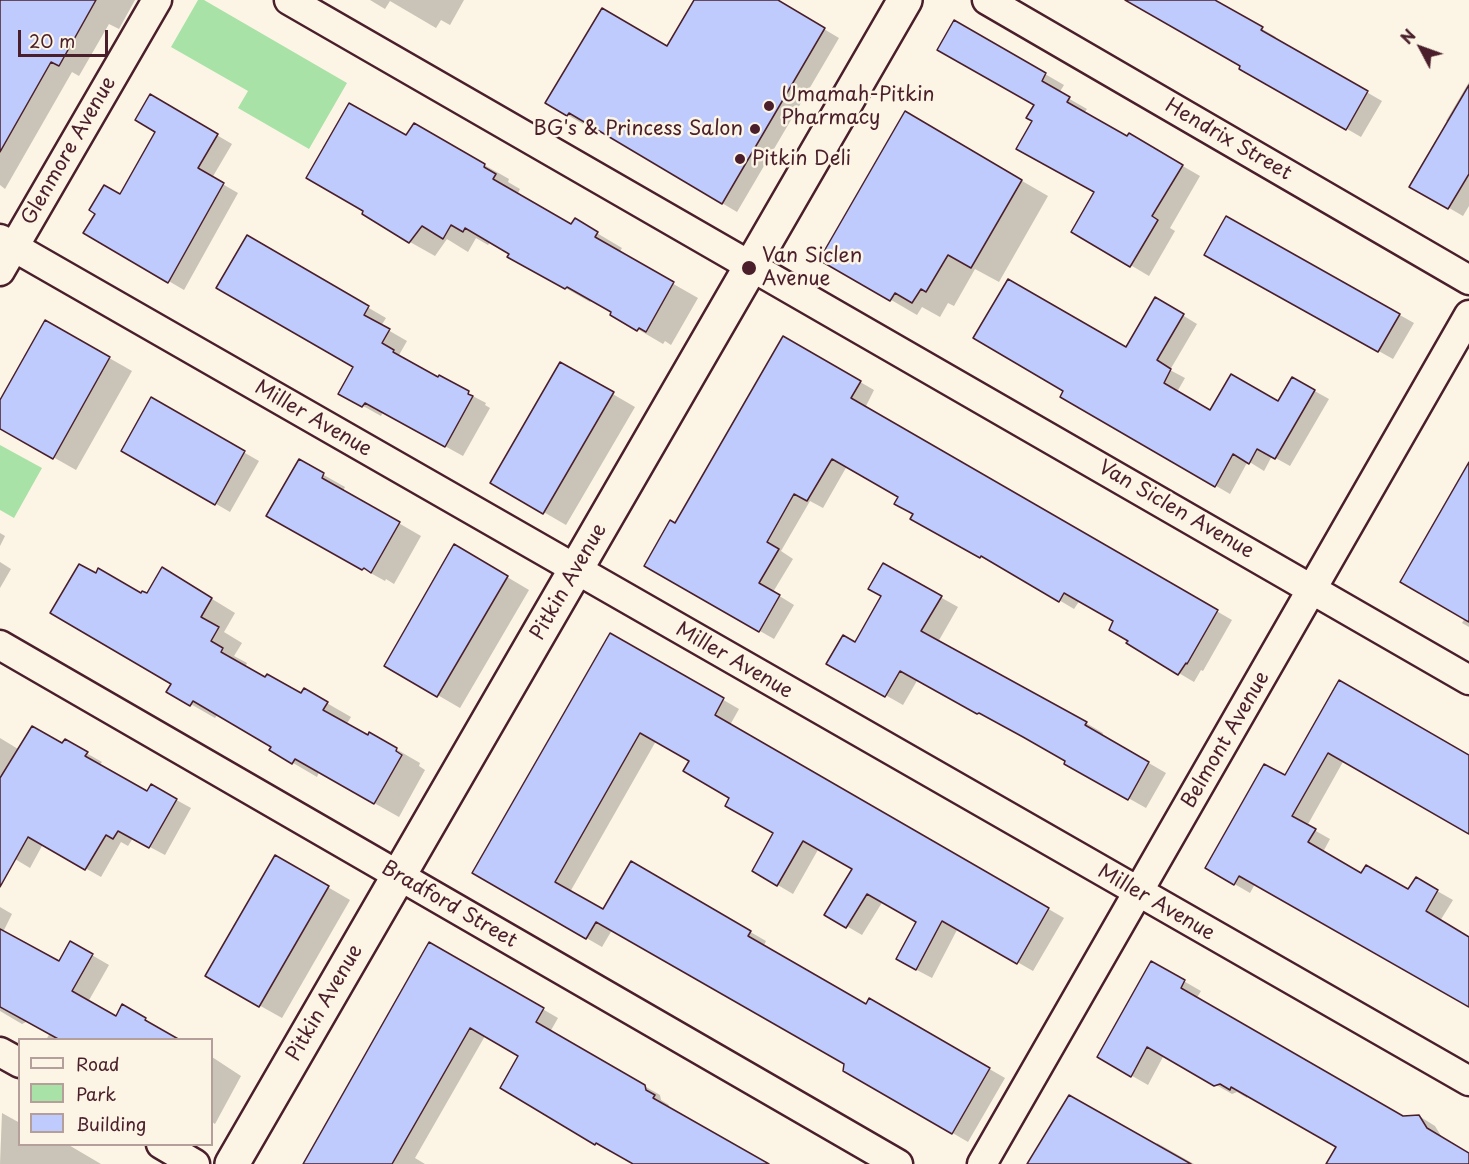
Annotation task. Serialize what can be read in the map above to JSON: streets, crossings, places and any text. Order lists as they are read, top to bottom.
{
  "streets": {
    "street": [
      "Hendrix Street",
      "Glenmore Avenue",
      "Miller Avenue",
      "Van Siclen Avenue",
      "Pitkin Avenue",
      "Belmont Avenue",
      "Bradford Street"
    ]
  },
  "crossings": [
    ["Glenmore Avenue", "Miller Avenue"],
    ["Miller Avenue", "Pitkin Avenue"],
    ["Miller Avenue", "Belmont Avenue"],
    ["Van Siclen Avenue", "Pitkin Avenue"],
    ["Van Siclen Avenue", "Belmont Avenue"],
    ["Pitkin Avenue", "Bradford Street"]
  ],
  "places": [
    "Umamah-Pitkin Pharmacy",
    "BG's & Princess Salon",
    "Pitkin Deli",
    "Van Siclen Avenue"
  ],
  "legend": ["Road", "Park", "Building"],
  "scale_bar": "20 m",
  "north": "top left"
}
